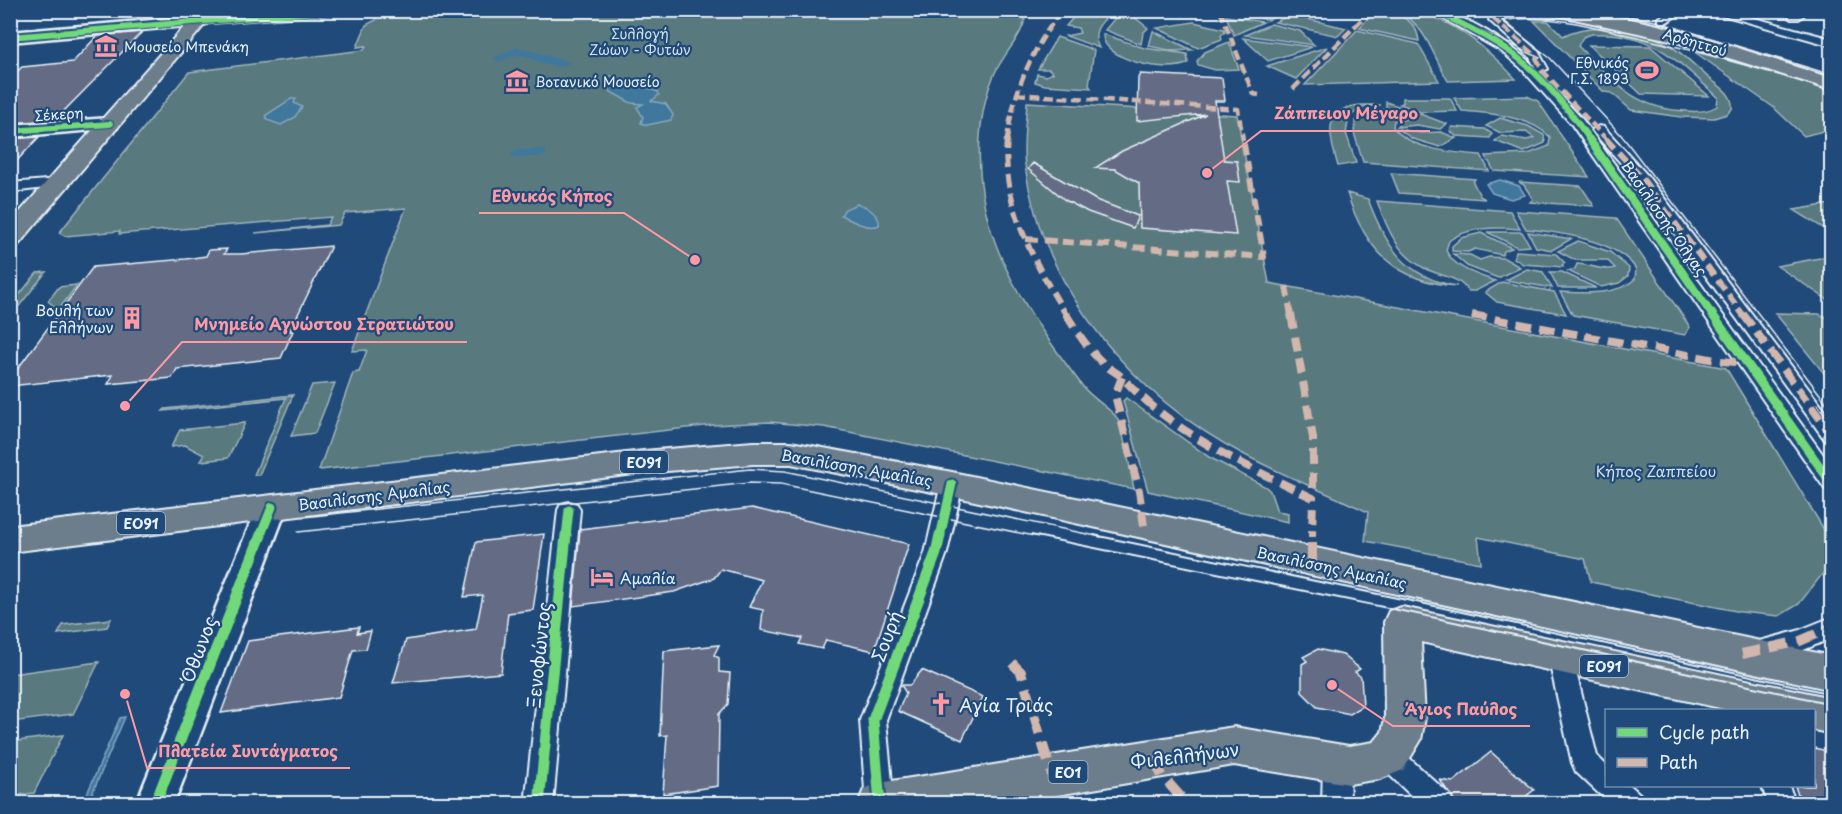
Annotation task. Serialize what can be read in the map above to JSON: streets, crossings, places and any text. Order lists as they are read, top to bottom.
{
  "streets": {
    "main road": [
      "Αρδηττού",
      "ΕΟ91",
      "Βασιλίσσης Αμαλίας",
      "Φιλελλήνων",
      "ΕΟ1"
    ],
    "street": [
      "Σέκερη",
      "Βασιλίσσης Όλγας",
      "Σουρή",
      "Όθωνος",
      "Ξενοφώντος"
    ]
  },
  "crossings": [
    ["ΕΟ91", "Φιλελλήνων"],
    ["Βασιλίσσης Αμαλίας", "Σουρή"],
    ["Βασιλίσσης Αμαλίας", "Όθωνος"],
    ["Σουρή", "Φιλελλήνων"]
  ],
  "parks": ["Συλλογή Ζώων - Φυτών", "Κήπος Ζαππείου"],
  "places": {
    "museum": ["Μουσείο Μπενάκη", "Βοτανικό Μουσείο"],
    "sports": ["Εθνικός Γ.Σ. 1893"],
    "other": [
      "Ζάππειον Μέγαρο",
      "Εθνικός Κήπος",
      "Μνημείο Αγνώστου Στρατιώτου",
      "Άγιος Παύλος",
      "Πλατεία Συντάγματος"
    ],
    "building": ["Βουλή των Ελλήνων"],
    "hotel": ["Αμαλία"],
    "church": ["Αγία Τριάς"]
  },
  "legend": ["Cycle path", "Path"]
}
